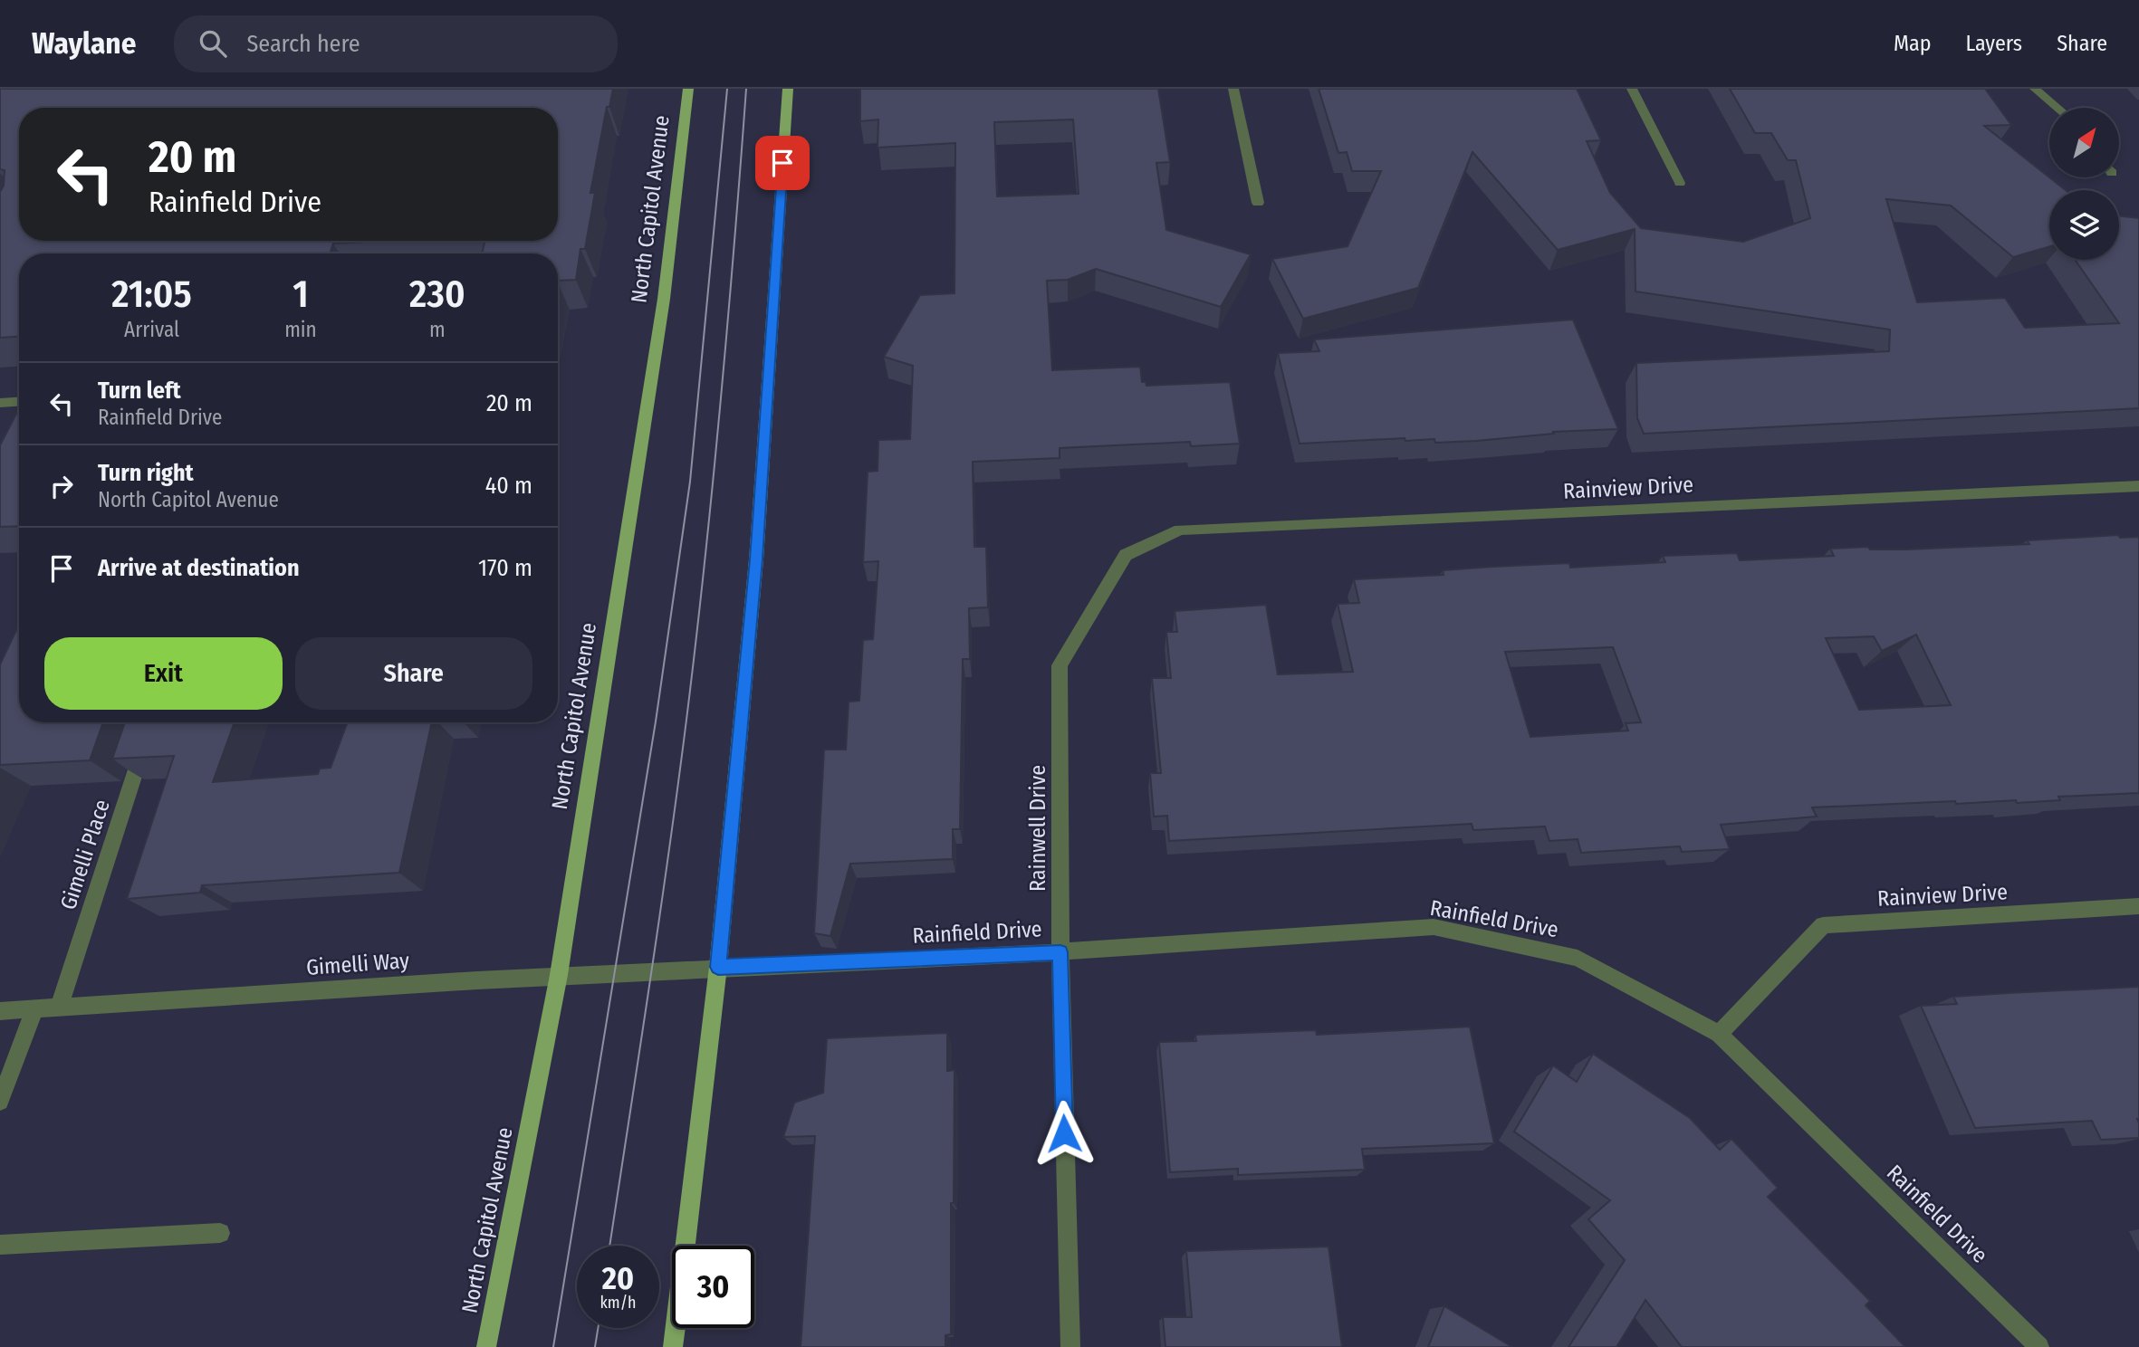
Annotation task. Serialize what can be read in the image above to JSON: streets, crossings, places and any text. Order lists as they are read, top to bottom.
{
  "streets": {
    "main road": ["North Capitol Avenue"],
    "street": [
      "Rainview Drive",
      "Rainwell Drive",
      "Gimelli Place",
      "Rainfield Drive",
      "Gimelli Way"
    ]
  },
  "crossings": [
    ["North Capitol Avenue", "Gimelli Way"],
    ["Rainview Drive", "Rainwell Drive"],
    ["Rainview Drive", "Rainfield Drive"],
    ["Rainwell Drive", "Rainfield Drive"],
    ["Gimelli Place", "Gimelli Way"],
    ["Rainfield Drive", "Gimelli Way"]
  ],
  "north": "top right",
  "page": {
    "header": "Waylane",
    "search": "Search here",
    "nav": ["Map", "Layers", "Share"],
    "turn": ["20 m", "Rainfield Drive"],
    "eta": [
      "21:05",
      "Arrival",
      "1",
      "min",
      "230",
      "m"
    ],
    "list": [
      {
        "name": "Turn left",
        "note": "Rainfield Drive",
        "value": "20 m"
      },
      {
        "name": "Turn right",
        "note": "North Capitol Avenue",
        "value": "40 m"
      },
      {
        "name": "Arrive at destination",
        "value": "170 m"
      }
    ],
    "buttons": ["Exit", "Share"],
    "speed": "20 km/h",
    "limit": "30"
  }
}
